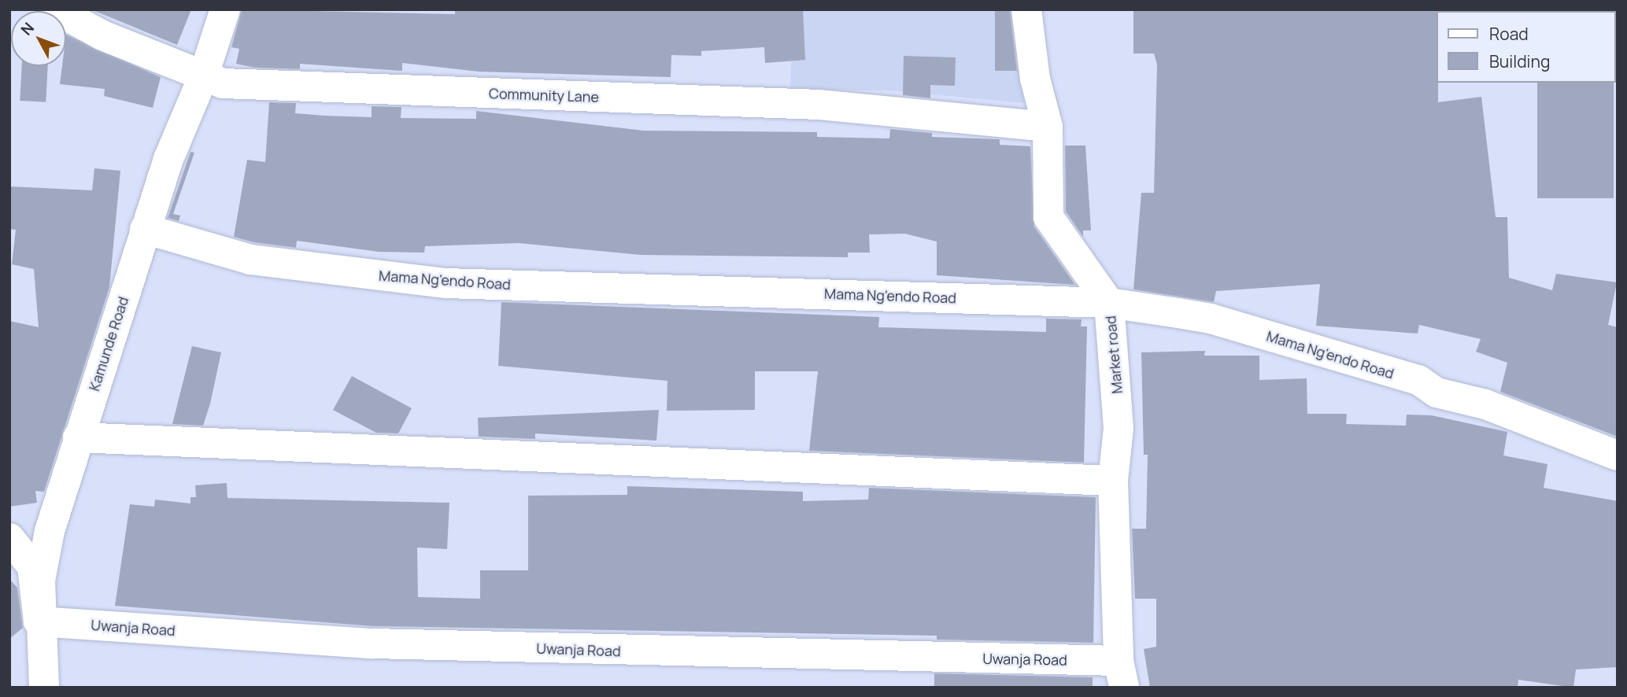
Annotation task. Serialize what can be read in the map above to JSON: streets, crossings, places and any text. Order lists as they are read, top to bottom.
{
  "streets": {
    "street": [
      "Community Lane",
      "Mama Ng'endo Road",
      "Kamunde Road",
      "Market road",
      "Uwanja Road"
    ]
  },
  "crossings": [
    ["Community Lane", "Kamunde Road"],
    ["Community Lane", "Market road"],
    ["Mama Ng'endo Road", "Kamunde Road"],
    ["Mama Ng'endo Road", "Market road"],
    ["Kamunde Road", "Uwanja Road"],
    ["Market road", "Uwanja Road"]
  ],
  "legend": ["Road", "Building"],
  "north": "top left"
}
